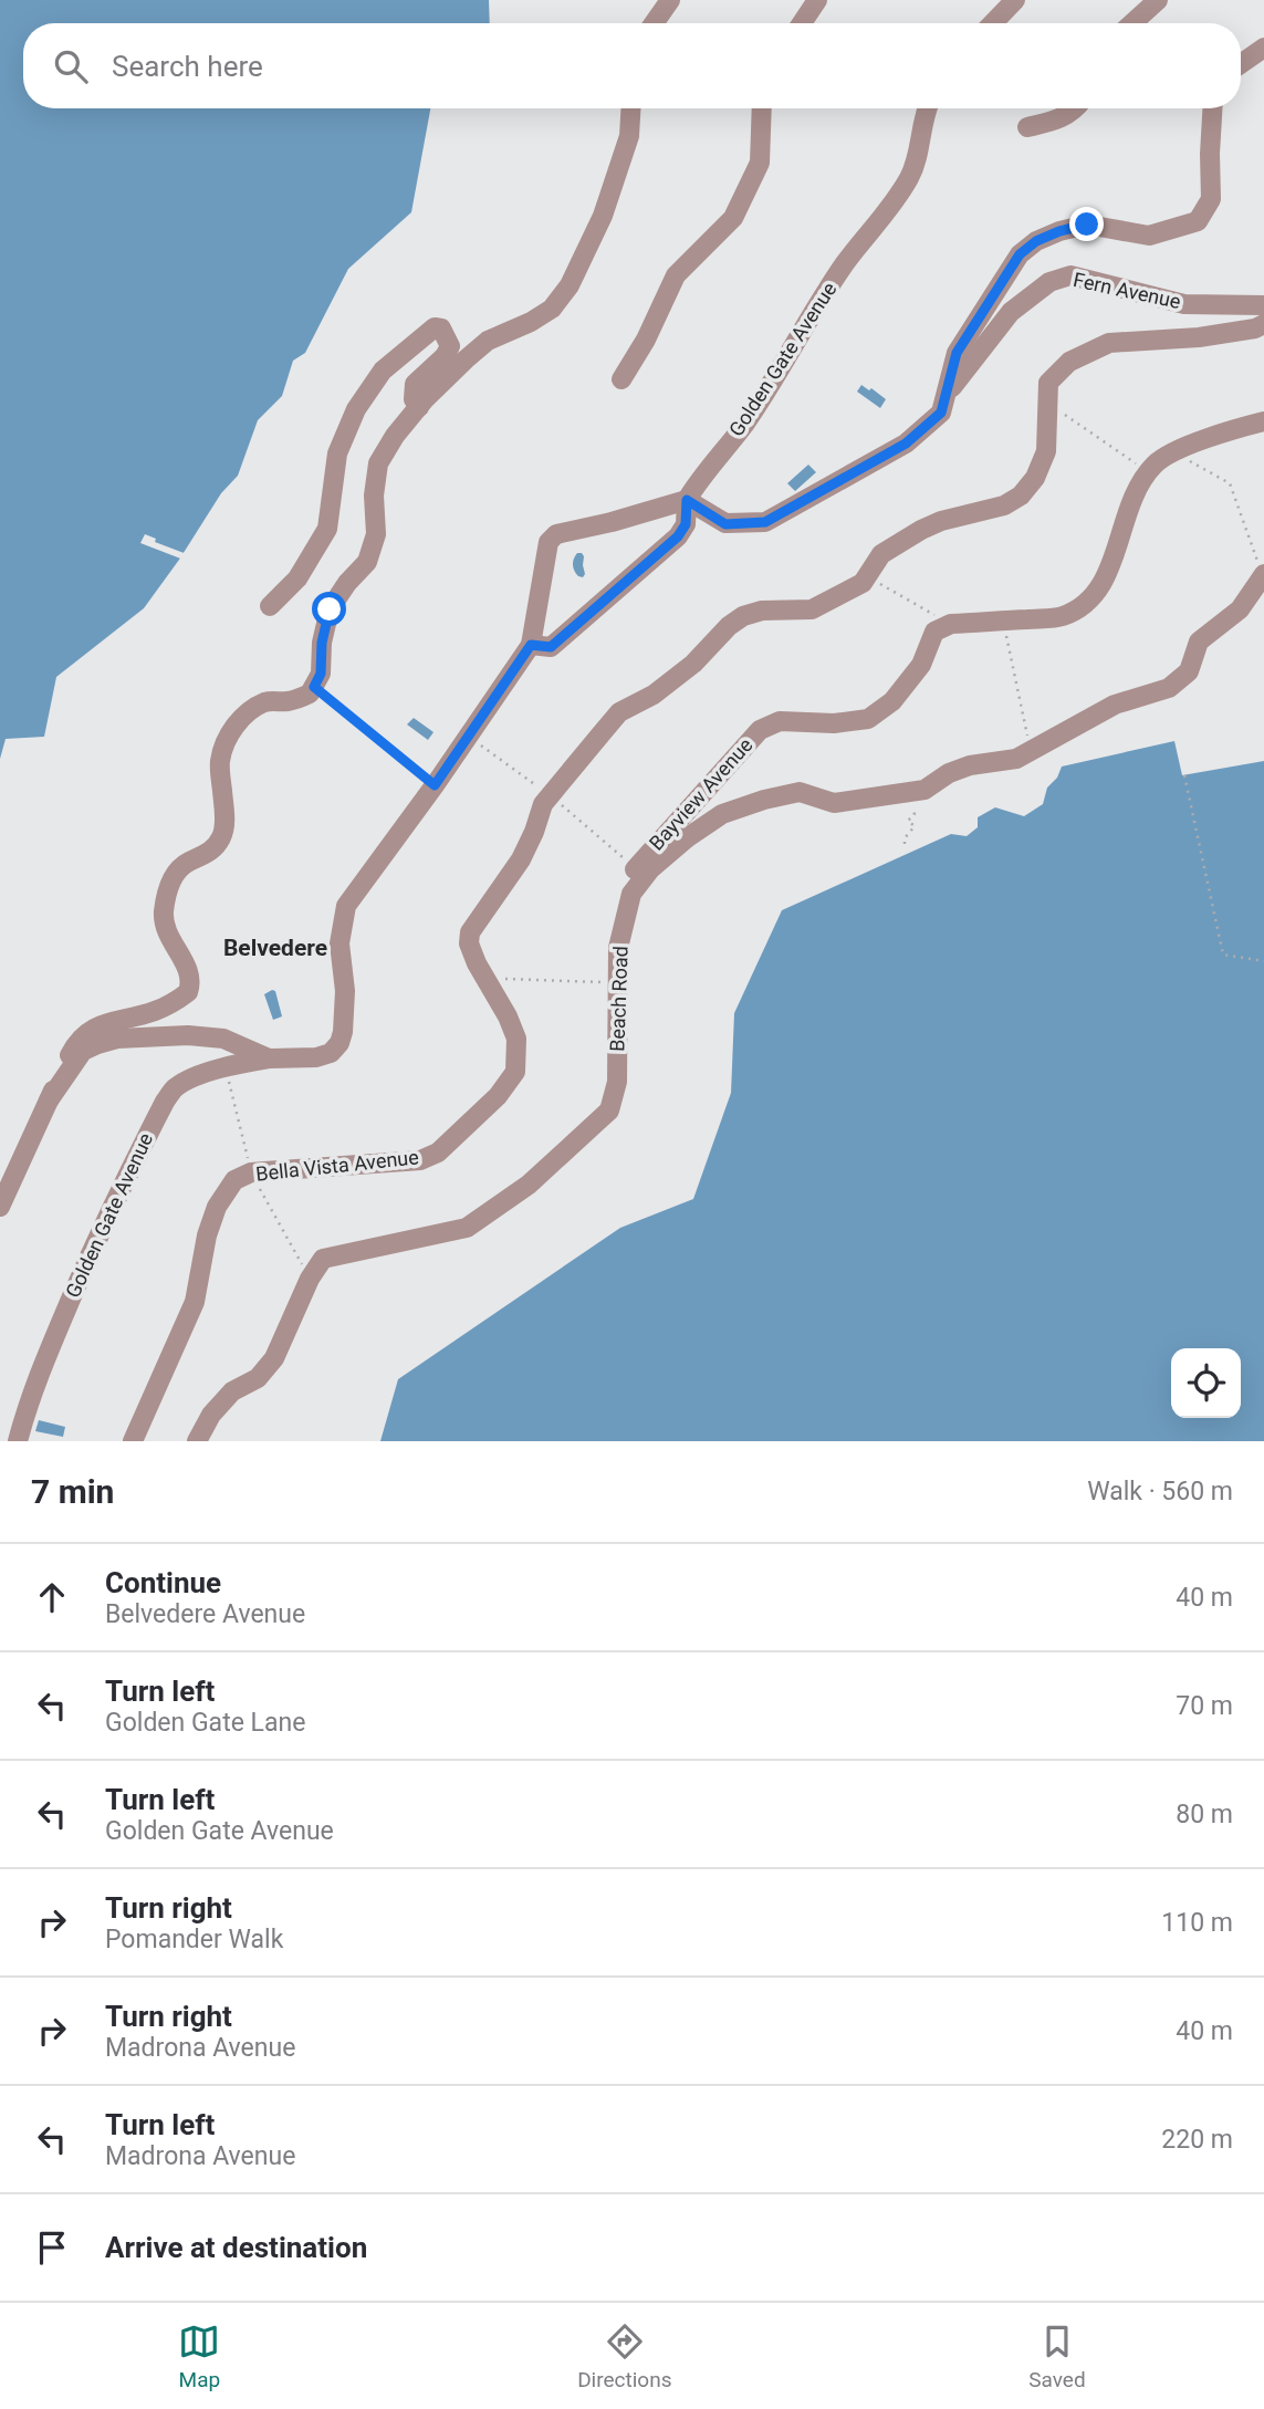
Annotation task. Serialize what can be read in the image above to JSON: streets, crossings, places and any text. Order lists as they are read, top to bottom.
{
  "streets": {
    "street": [
      "Fern Avenue",
      "Golden Gate Avenue",
      "Bayview Avenue",
      "Beach Road",
      "Bella Vista Avenue"
    ]
  },
  "crossings": [
    ["Bayview Avenue", "Beach Road"]
  ],
  "districts": ["Belvedere"],
  "page": {
    "search": "Search here",
    "heading": ["7 min", "Walk · 560 m"],
    "list": [
      ["Continue", "Belvedere Avenue", "40 m"],
      ["Turn left", "Golden Gate Lane", "70 m"],
      ["Turn left", "Golden Gate Avenue", "80 m"],
      ["Turn right", "Pomander Walk", "110 m"],
      ["Turn right", "Madrona Avenue", "40 m"],
      ["Turn left", "Madrona Avenue", "220 m"],
      "Arrive at destination"
    ],
    "nav": ["Map", "Directions", "Saved"]
  }
}
